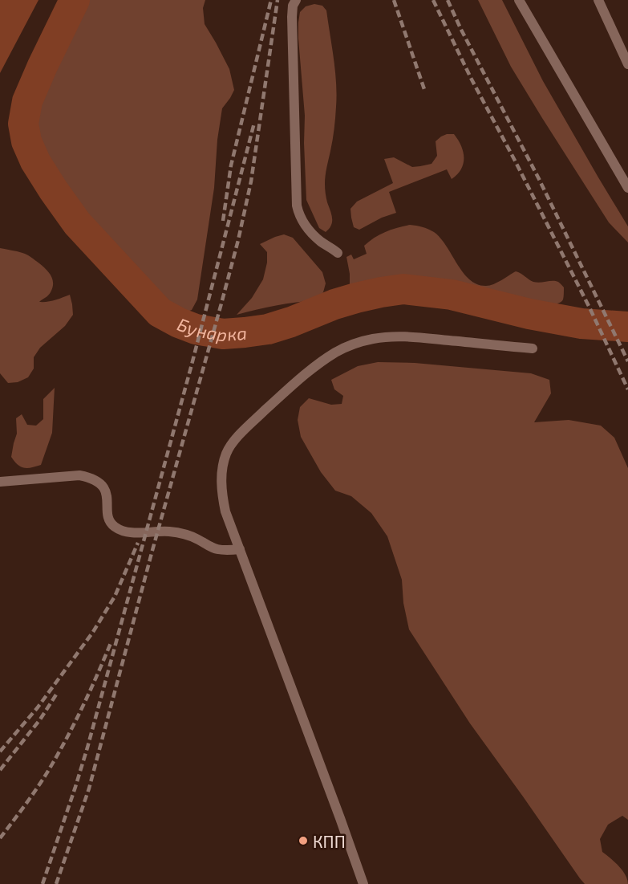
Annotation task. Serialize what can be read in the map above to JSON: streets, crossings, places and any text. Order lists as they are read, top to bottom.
{
  "water": ["Бунарка"],
  "places": ["КПП"]
}
